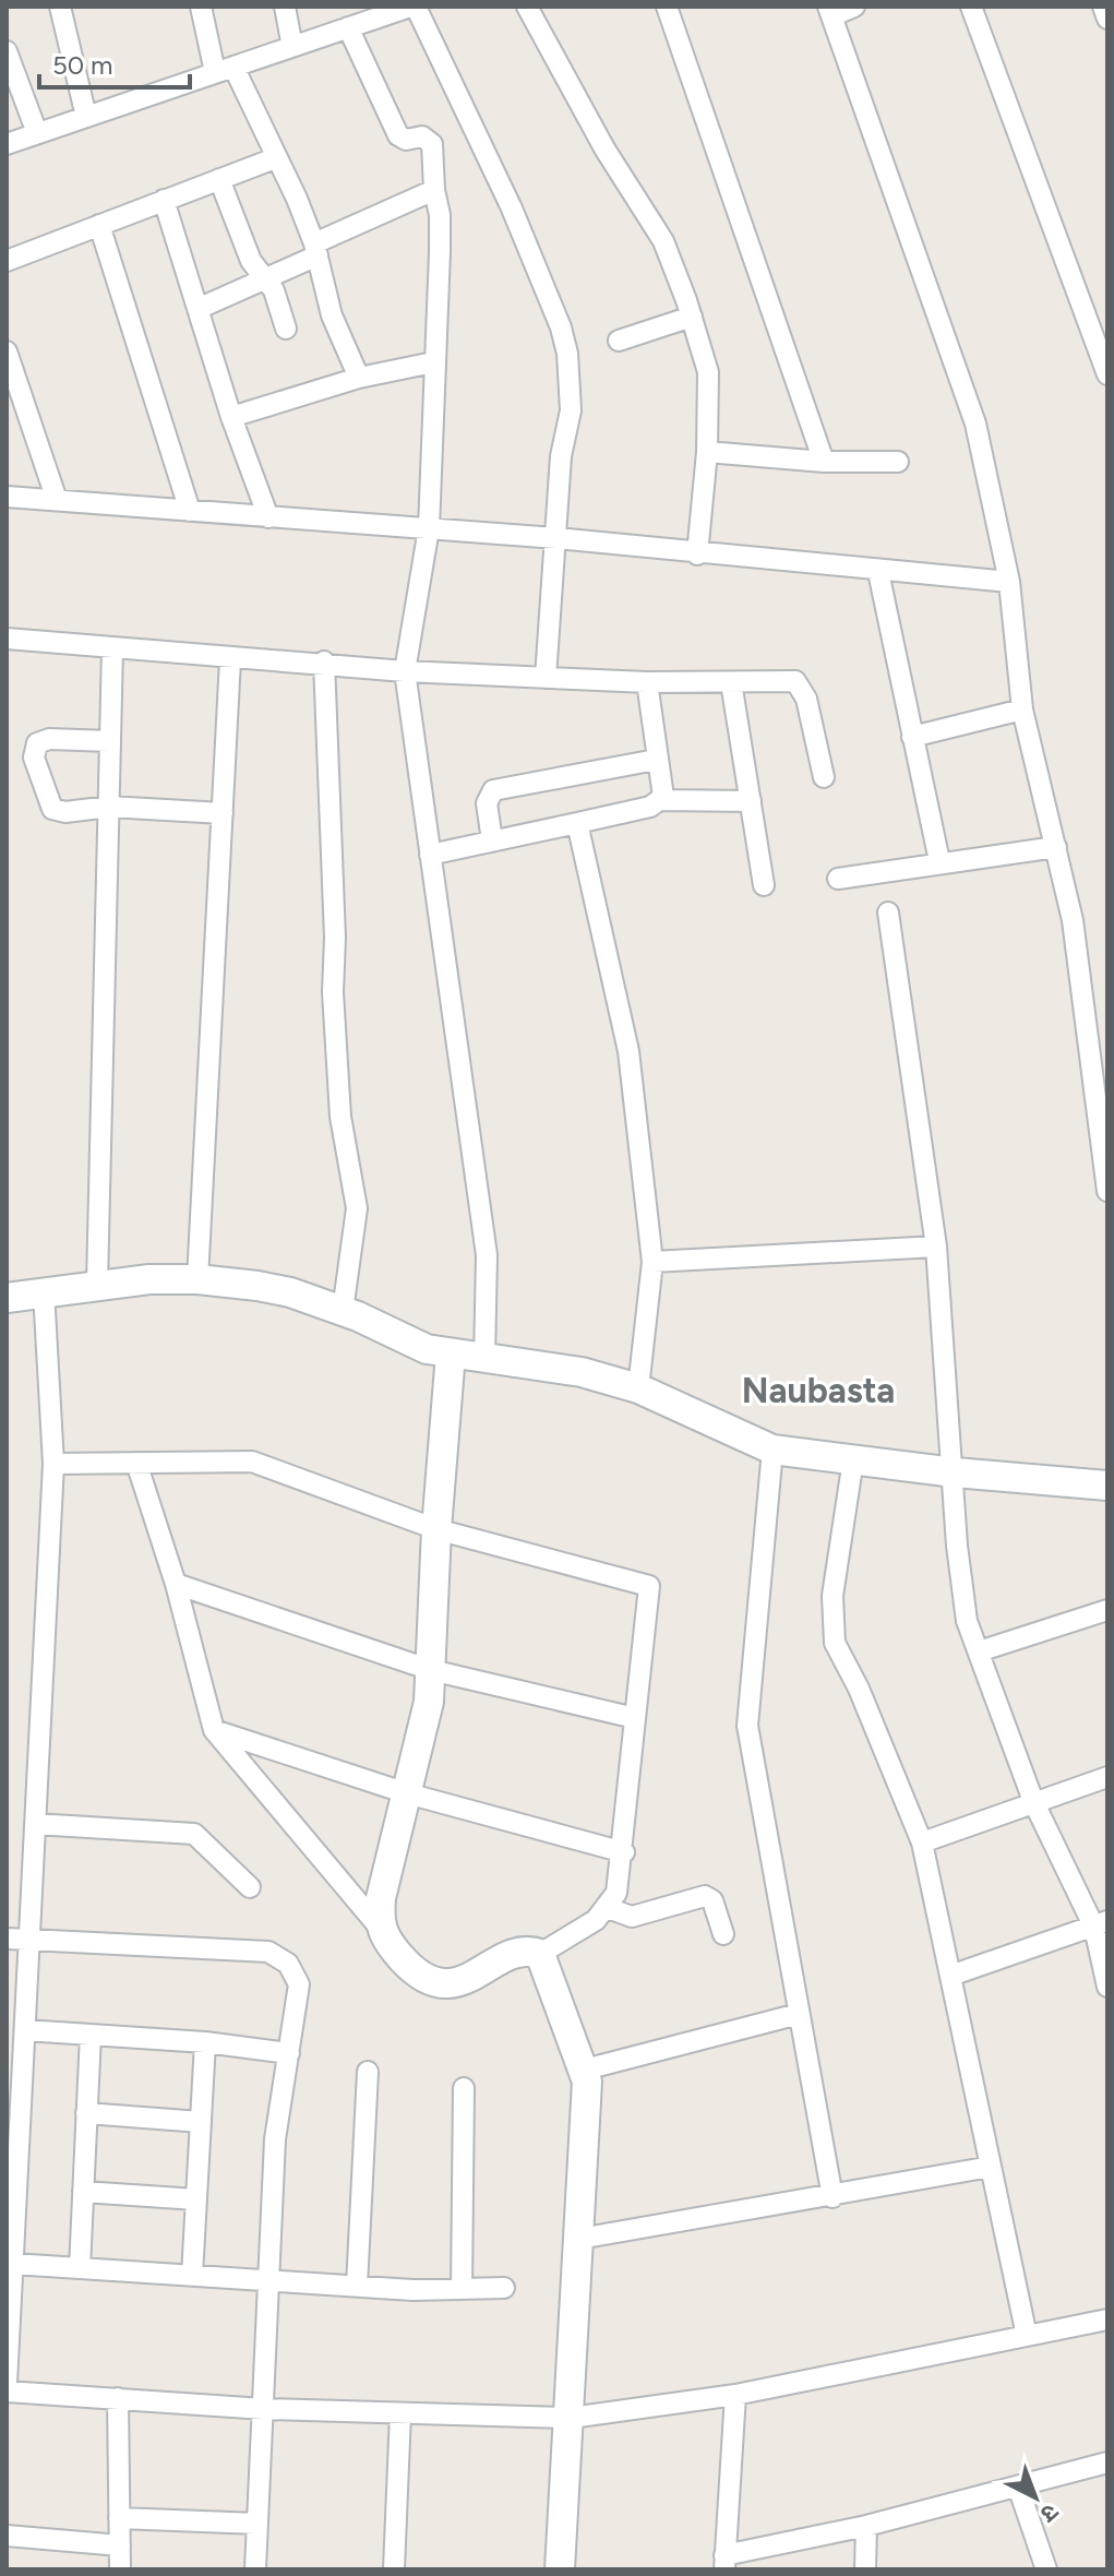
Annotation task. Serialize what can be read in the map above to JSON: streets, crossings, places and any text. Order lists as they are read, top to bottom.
{
  "districts": ["Naubasta"],
  "scale_bar": "50 m",
  "north": "bottom right"
}
